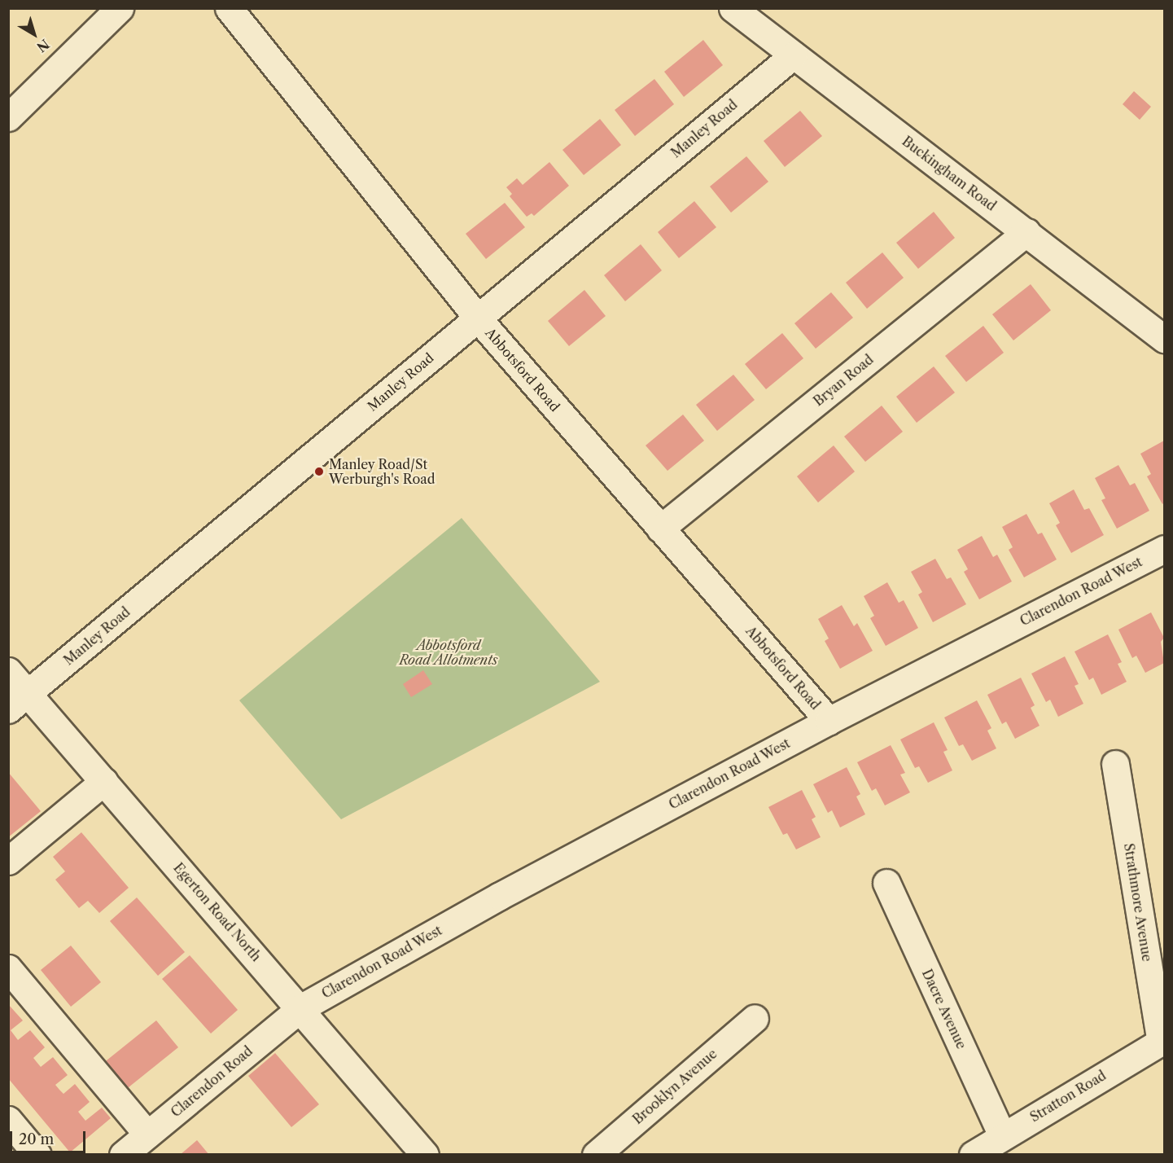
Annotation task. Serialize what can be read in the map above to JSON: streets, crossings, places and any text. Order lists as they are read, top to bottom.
{
  "streets": {
    "street": [
      "Manley Road",
      "Buckingham Road",
      "Abbotsford Road",
      "Bryan Road",
      "Clarendon Road West",
      "Strathmore Avenue",
      "Egerton Road North",
      "Dacre Avenue",
      "Clarendon Road",
      "Brooklyn Avenue",
      "Stratton Road"
    ]
  },
  "crossings": [
    ["Manley Road", "Buckingham Road"],
    ["Manley Road", "Abbotsford Road"],
    ["Manley Road", "Egerton Road North"],
    ["Buckingham Road", "Bryan Road"],
    ["Abbotsford Road", "Bryan Road"],
    ["Abbotsford Road", "Clarendon Road West"],
    ["Clarendon Road West", "Egerton Road North"],
    ["Clarendon Road West", "Clarendon Road"],
    ["Strathmore Avenue", "Stratton Road"],
    ["Egerton Road North", "Clarendon Road"],
    ["Dacre Avenue", "Stratton Road"]
  ],
  "parks": ["Abbotsford Road Allotments"],
  "places": ["Manley Road/St Werburgh's Road"],
  "scale_bar": "20 m",
  "north": "bottom right"
}
